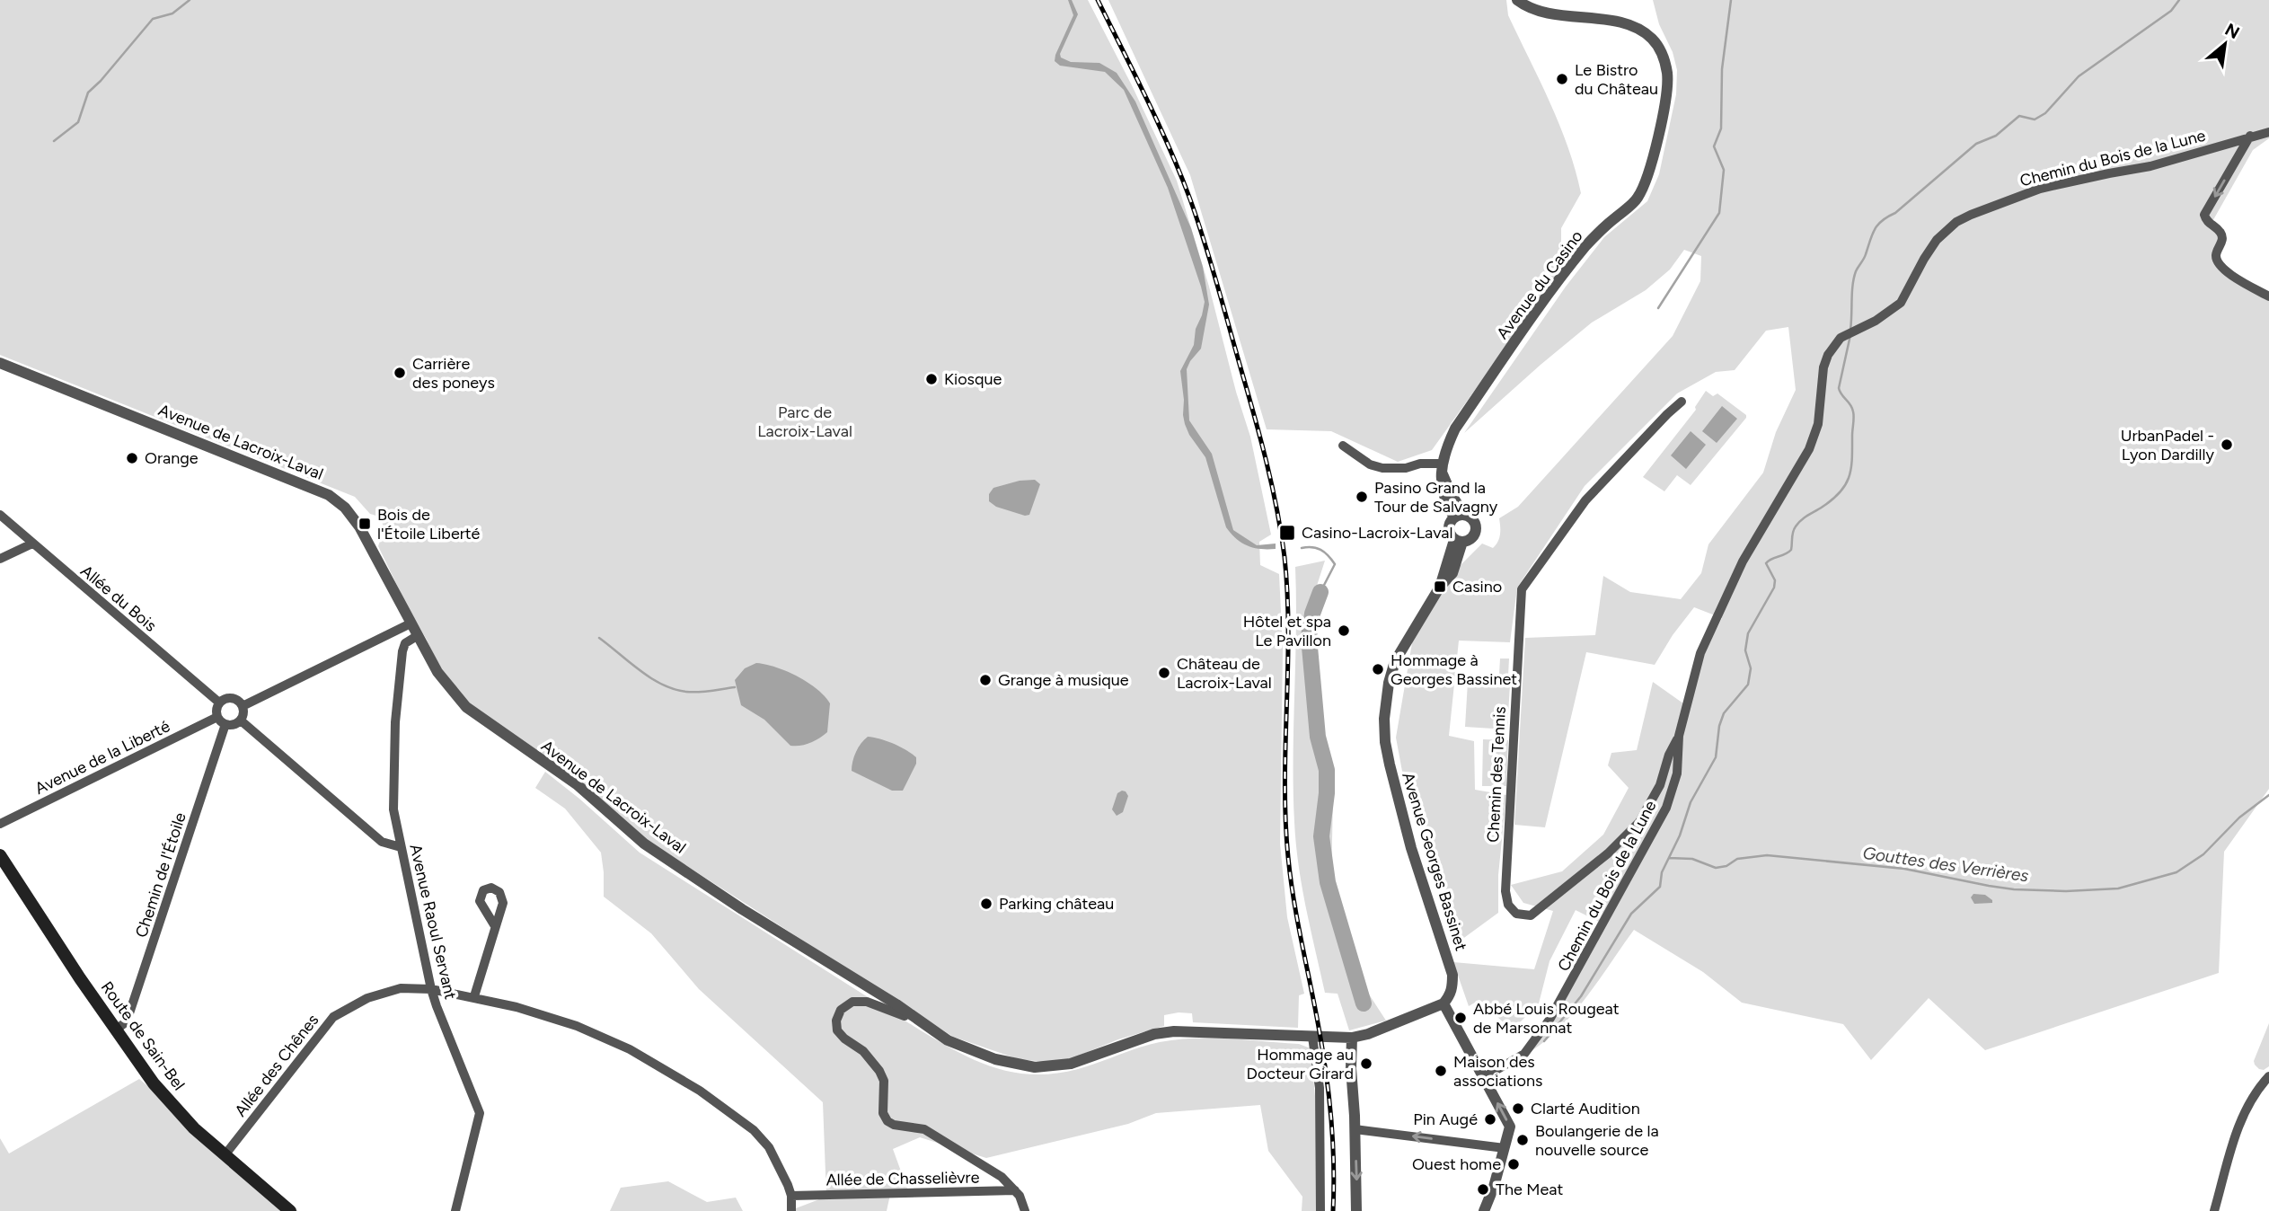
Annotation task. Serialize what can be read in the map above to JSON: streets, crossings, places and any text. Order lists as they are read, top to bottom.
{
  "streets": {
    "main road": ["Route de Sain-Bel"],
    "street": [
      "Chemin du Bois de la Lune",
      "Avenue du Casino",
      "Avenue de Lacroix-Laval",
      "Allée du Bois",
      "Avenue de la Liberté",
      "Chemin des Tennis",
      "Avenue Georges Bassinet",
      "Chemin de l'Étoile",
      "Avenue Raoul Servant",
      "Allée des Chênes",
      "Allée de Chasselièvre"
    ]
  },
  "crossings": [
    ["Chemin du Bois de la Lune", "Chemin des Tennis"],
    ["Avenue de Lacroix-Laval", "Avenue Raoul Servant"],
    ["Allée du Bois", "Avenue de la Liberté"],
    ["Allée du Bois", "Chemin de l'Étoile"],
    ["Avenue de la Liberté", "Chemin de l'Étoile"],
    ["Chemin de l'Étoile", "Route de Sain-Bel"],
    ["Avenue Raoul Servant", "Allée des Chênes"],
    ["Route de Sain-Bel", "Allée des Chênes"],
    ["Allée des Chênes", "Allée de Chasselièvre"]
  ],
  "water": ["Gouttes des Verrières"],
  "parks": ["Parc de Lacroix-Laval"],
  "places": {
    "other": [
      "Le Bistro du Château",
      "Carrière des poneys",
      "Kiosque",
      "UrbanPadel - Lyon Dardilly",
      "Orange",
      "Pasino Grand la Tour de Salvagny",
      "Hôtel et spa Le Pavillon",
      "Hommage à Georges Bassinet",
      "Château de Lacroix-Laval",
      "Grange à musique",
      "Parking château",
      "Abbé Louis Rougeat de Marsonnat",
      "Hommage au Docteur Girard",
      "Maison des associations",
      "Clarté Audition",
      "Pin Augé",
      "Boulangerie de la nouvelle source",
      "Ouest home",
      "The Meat"
    ],
    "transit": ["Bois de l'Étoile Liberté", "Casino-Lacroix-Laval", "Casino"]
  },
  "north": "top right"
}
